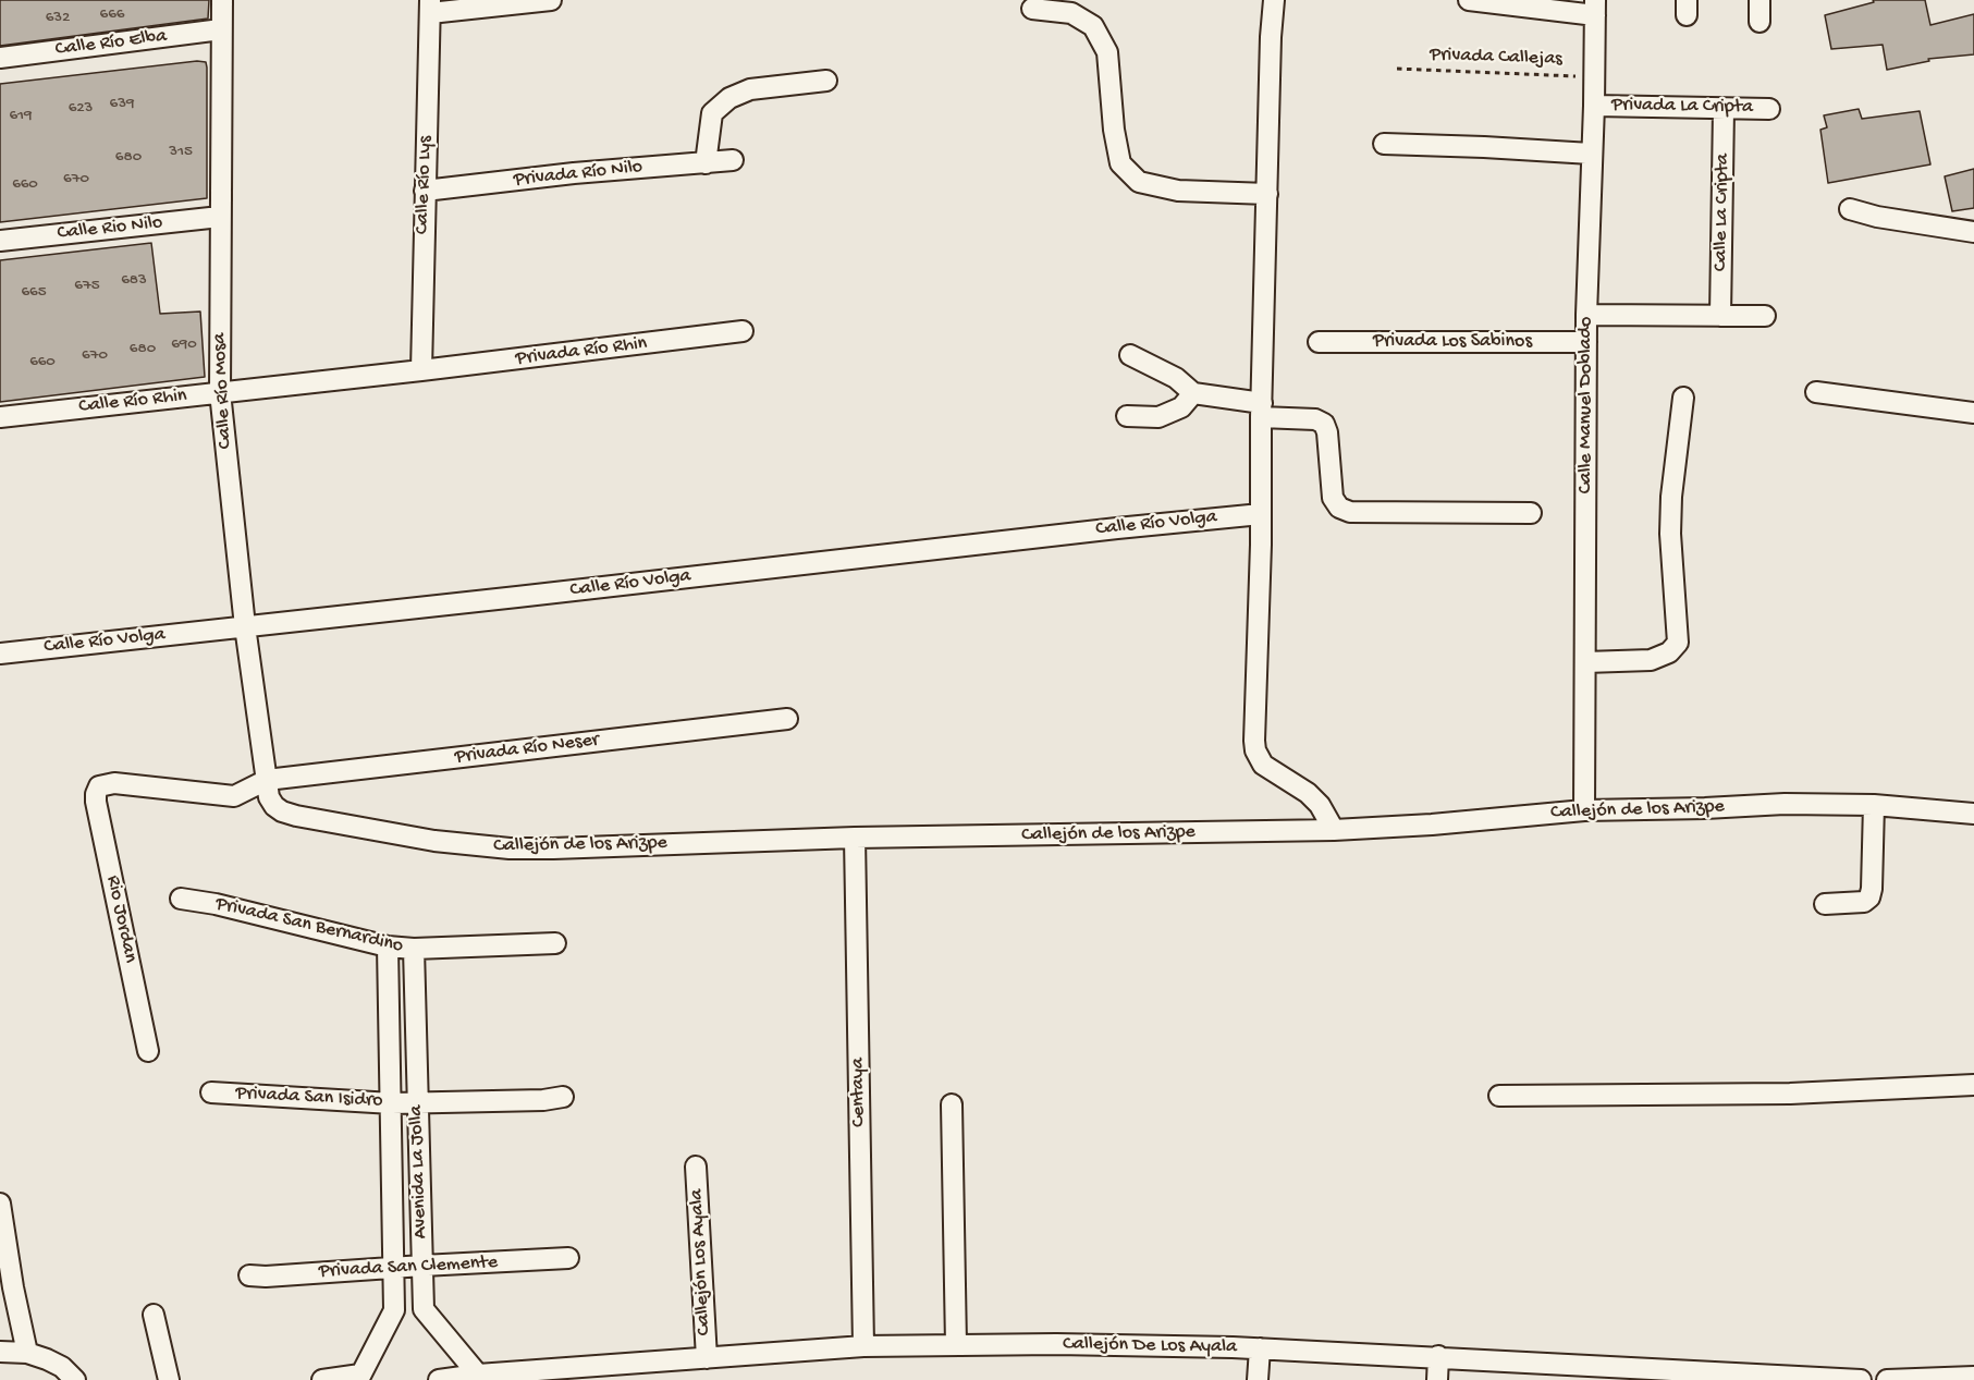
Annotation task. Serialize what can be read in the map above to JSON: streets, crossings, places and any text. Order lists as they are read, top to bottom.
{
  "streets": {
    "street": [
      "Calle Río Elba",
      "Privada La Cripta",
      "Privada Río Nilo",
      "Calle Río Lys",
      "Calle La Cripta",
      "Calle Rio Nilo",
      "Privada Los Sabinos",
      "Privada Río Rhin",
      "Calle Río Mosa",
      "Calle Río Rhin",
      "Calle Manuel Doblado",
      "Calle Río Volga",
      "Privada Río Neser",
      "Callejón de los Arizpe",
      "Rio Jordan",
      "Privada San Bernardino",
      "Centaya",
      "Privada San Isidro",
      "Avenida La Jolla",
      "Callejón Los Ayala",
      "Privada San Clemente",
      "Callejón De Los Ayala"
    ],
    "path": ["Privada Callejas"]
  },
  "crossings": [
    ["Calle Río Elba", "Calle Río Mosa"],
    ["Privada Callejas", "Calle Manuel Doblado"],
    ["Privada La Cripta", "Calle La Cripta"],
    ["Privada La Cripta", "Calle Manuel Doblado"],
    ["Privada Río Nilo", "Calle Río Lys"],
    ["Calle Río Lys", "Privada Río Rhin"],
    ["Calle Río Lys", "Calle Río Rhin"],
    ["Calle Rio Nilo", "Calle Río Mosa"],
    ["Privada Los Sabinos", "Calle Manuel Doblado"],
    ["Privada Río Rhin", "Calle Río Rhin"],
    ["Calle Río Mosa", "Calle Río Rhin"],
    ["Calle Río Mosa", "Calle Río Volga"],
    ["Calle Río Mosa", "Privada Río Neser"],
    ["Calle Río Mosa", "Callejón de los Arizpe"],
    ["Calle Manuel Doblado", "Callejón de los Arizpe"],
    ["Privada Río Neser", "Callejón de los Arizpe"],
    ["Privada Río Neser", "Rio Jordan"],
    ["Callejón de los Arizpe", "Centaya"],
    ["Privada San Bernardino", "Avenida La Jolla"],
    ["Centaya", "Callejón De Los Ayala"],
    ["Privada San Isidro", "Avenida La Jolla"],
    ["Avenida La Jolla", "Privada San Clemente"],
    ["Callejón Los Ayala", "Callejón De Los Ayala"]
  ],
  "house_numbers": [
    "666",
    "632",
    "639",
    "623",
    "619",
    "315",
    "680",
    "670",
    "660",
    "683",
    "675",
    "665",
    "690",
    "680",
    "670",
    "660"
  ]
}
